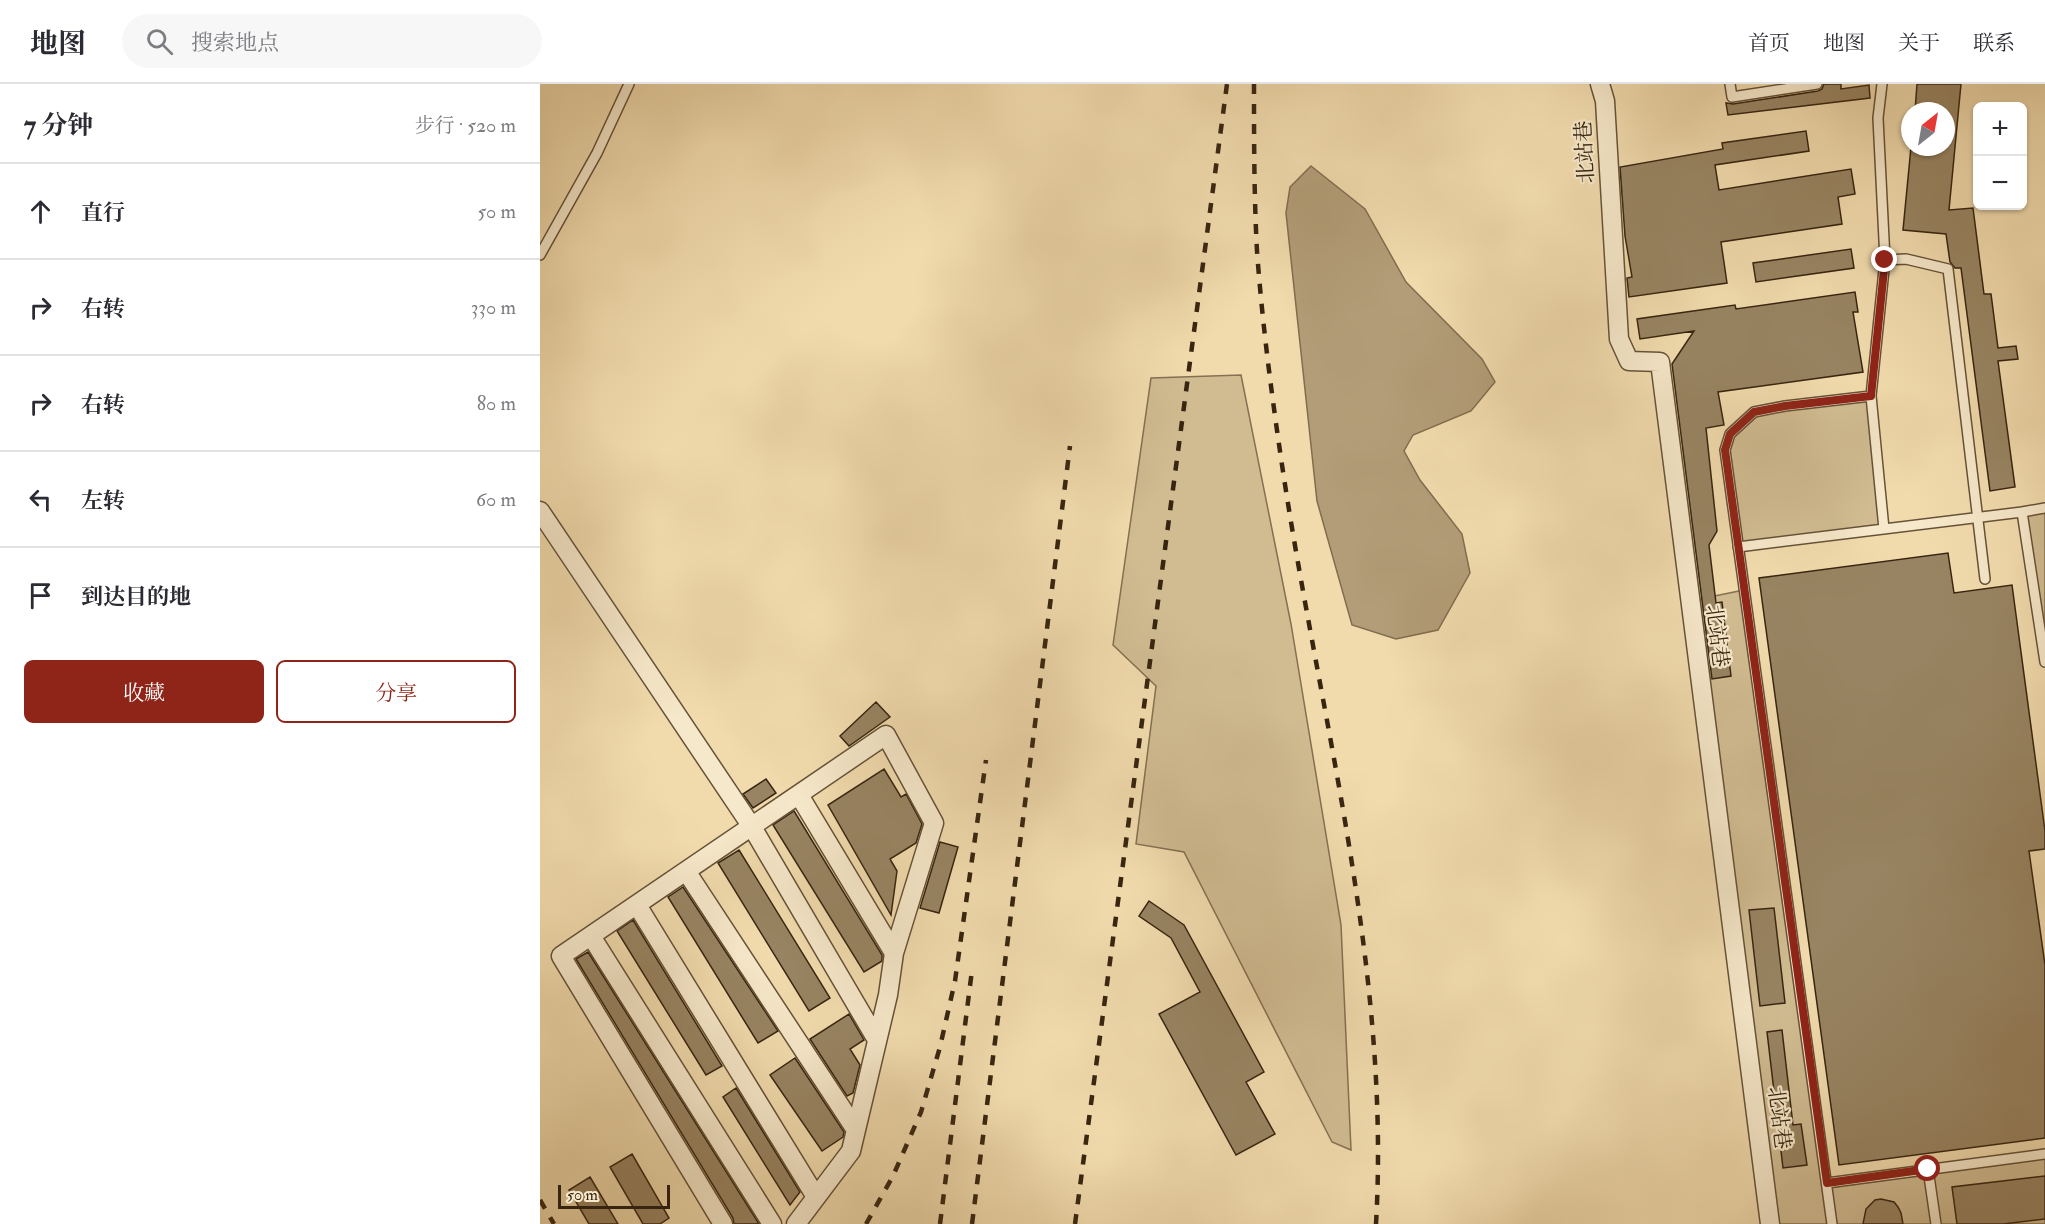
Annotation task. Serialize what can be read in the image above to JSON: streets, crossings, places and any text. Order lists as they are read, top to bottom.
{
  "streets": {
    "street": ["北站巷"]
  },
  "scale_bar": "50 m",
  "north": "top right",
  "page": {
    "header": "地图",
    "search": "搜索地点",
    "nav": [
      "首页",
      "地图",
      "关于",
      "联系"
    ],
    "heading": ["7 分钟", "步行 · 520 m"],
    "map_buttons": ["+", "−"],
    "list": [
      ["直行", "50 m"],
      ["右转", "330 m"],
      ["右转", "80 m"],
      ["左转", "60 m"],
      "到达目的地"
    ],
    "buttons": ["收藏", "分享"],
    "scale": "50 m"
  }
}
